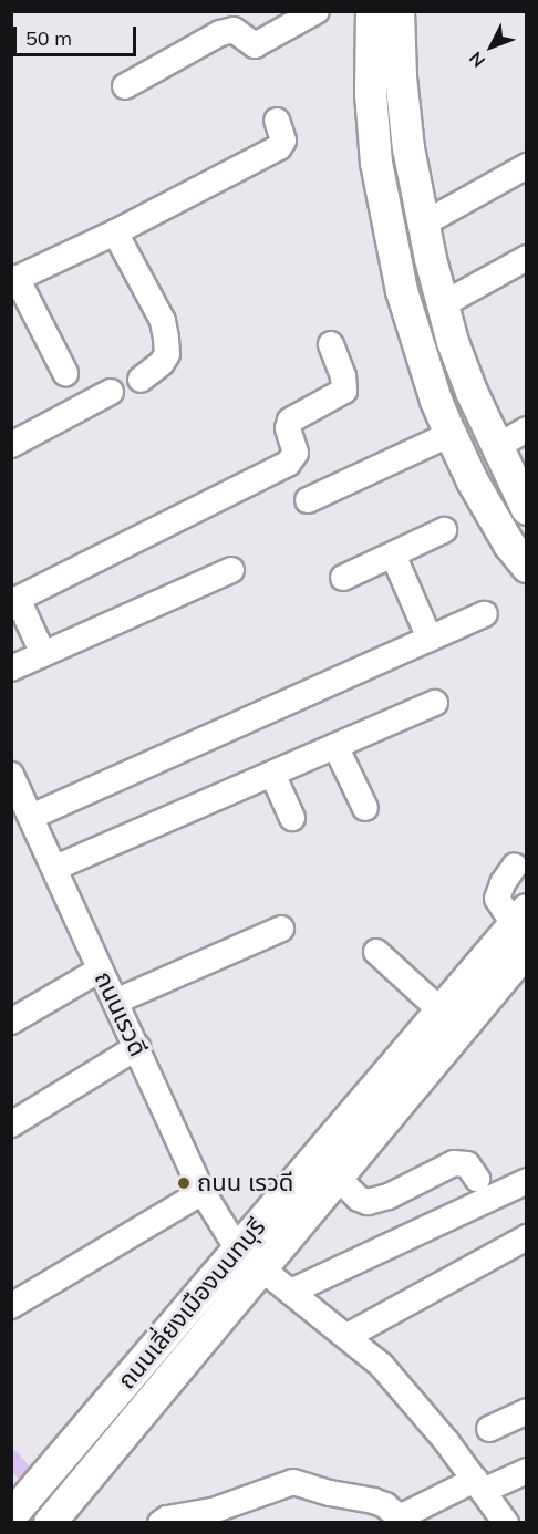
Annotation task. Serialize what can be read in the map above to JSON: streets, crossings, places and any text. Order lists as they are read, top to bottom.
{
  "streets": {
    "main road": ["ถนนเลี่ยงเมืองนนทบุรี"],
    "street": ["ถนนเรวดี"]
  },
  "crossings": [
    ["ถนนเรวดี", "ถนนเลี่ยงเมืองนนทบุรี"]
  ],
  "places": ["ถนน เรวดี"],
  "scale_bar": "50 m",
  "north": "bottom left"
}
